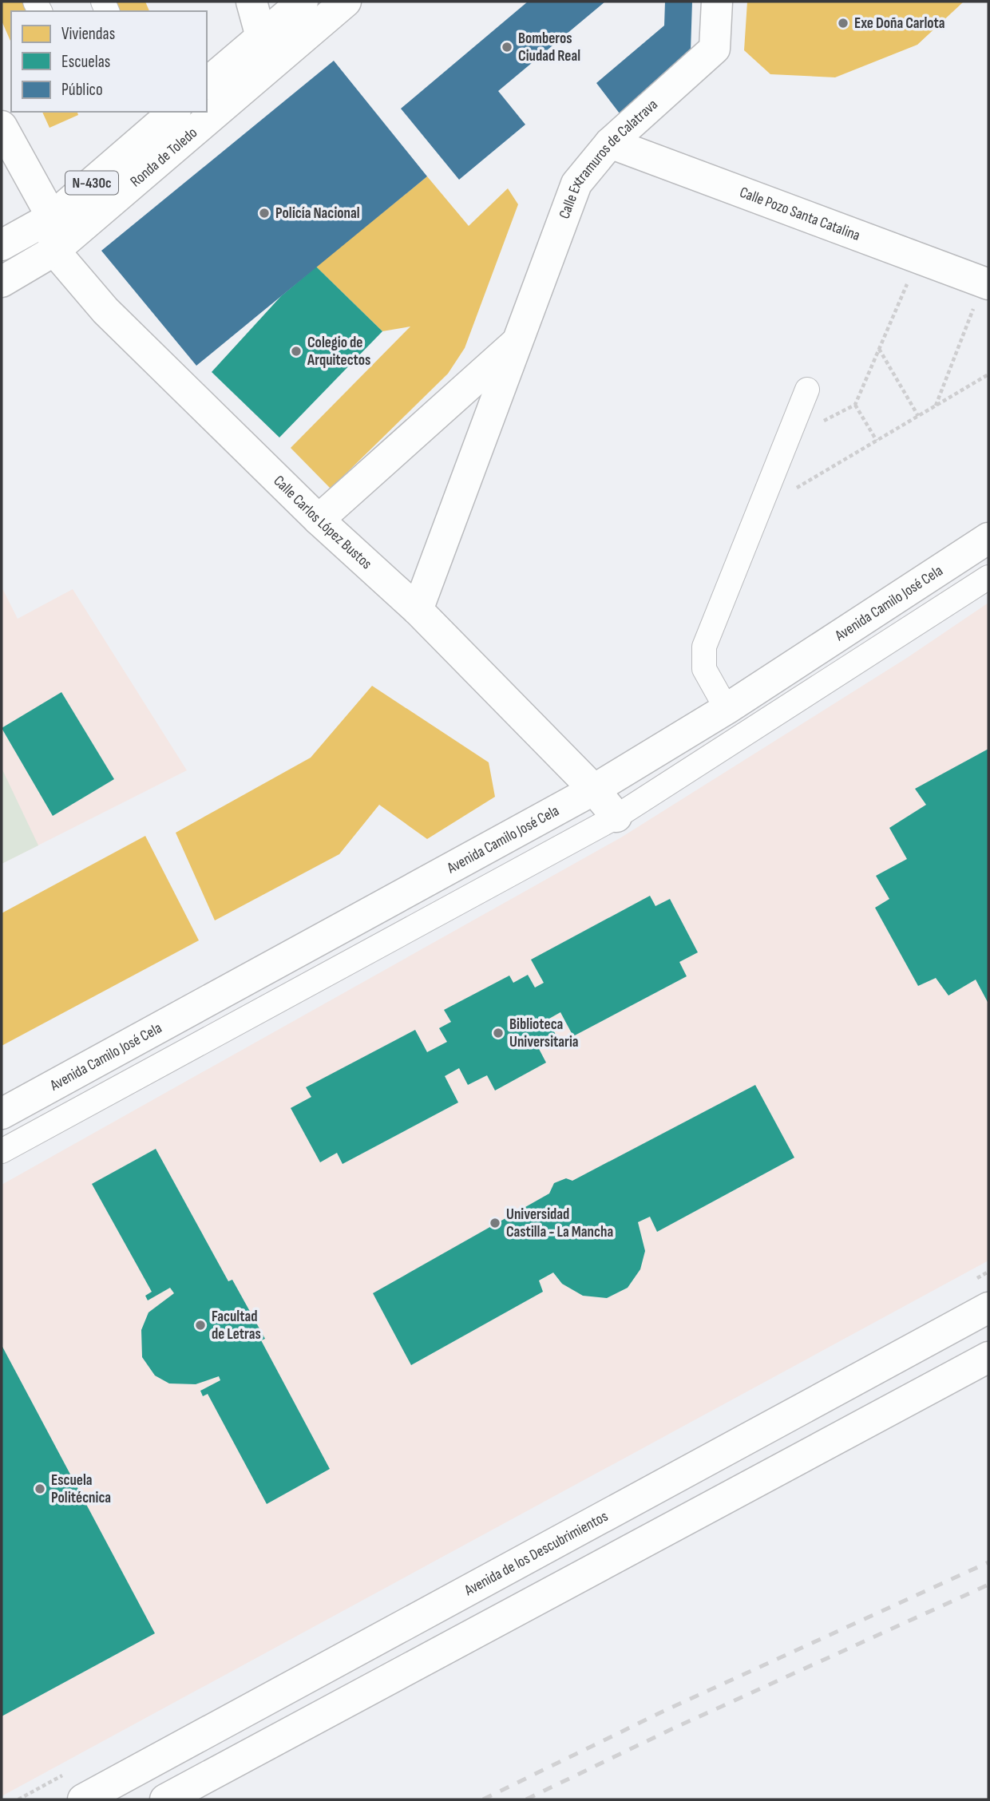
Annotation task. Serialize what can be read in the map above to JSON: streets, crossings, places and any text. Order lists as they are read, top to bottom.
{
  "streets": {
    "main road": [
      "Ronda de Toledo",
      "Calle Extramuros de Calatrava",
      "N-430c",
      "Calle Pozo Santa Catalina",
      "Calle Carlos López Bustos",
      "Avenida Camilo José Cela",
      "Avenida de los Descubrimientos"
    ]
  },
  "crossings": [
    ["Ronda de Toledo", "Calle Carlos López Bustos"],
    ["Calle Extramuros de Calatrava", "Calle Pozo Santa Catalina"],
    ["Calle Extramuros de Calatrava", "Calle Carlos López Bustos"],
    ["Calle Carlos López Bustos", "Avenida Camilo José Cela"]
  ],
  "places": [
    "Exe Doña Carlota",
    "Bomberos Ciudad Real",
    "Policía Nacional",
    "Colegio de Arquitectos",
    "Biblioteca Universitaria",
    "Universidad Castilla - La Mancha",
    "Facultad de Letras",
    "Escuela Politécnica"
  ],
  "legend": ["Viviendas", "Escuelas", "Público"]
}
